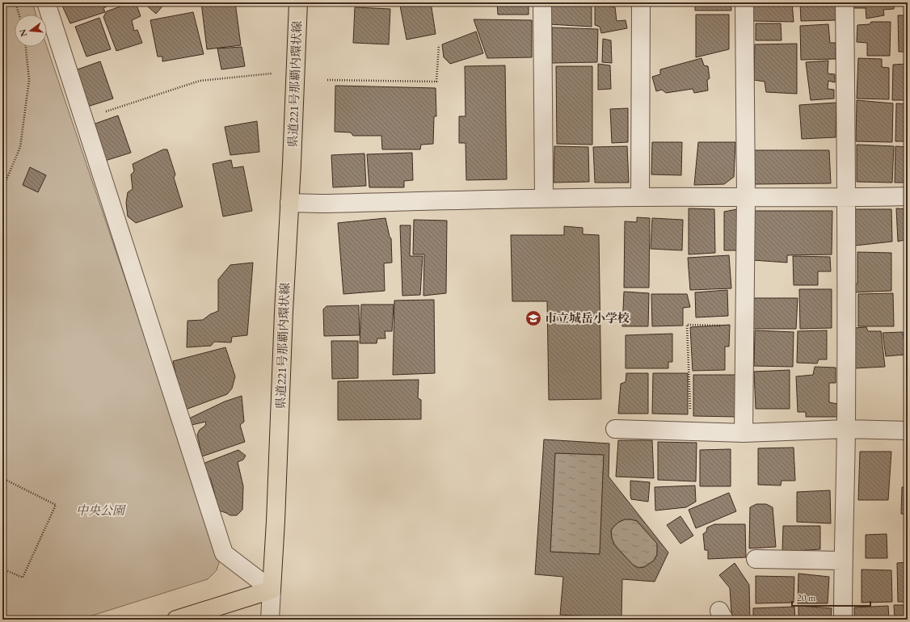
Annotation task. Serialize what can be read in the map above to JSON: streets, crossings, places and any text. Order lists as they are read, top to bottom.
{
  "streets": {
    "main road": ["県道221号那覇内環状線"]
  },
  "parks": ["中央公園"],
  "places": {
    "school or university": ["市立城岳小学校"]
  },
  "scale_bar": "20 m",
  "north": "left"
}
